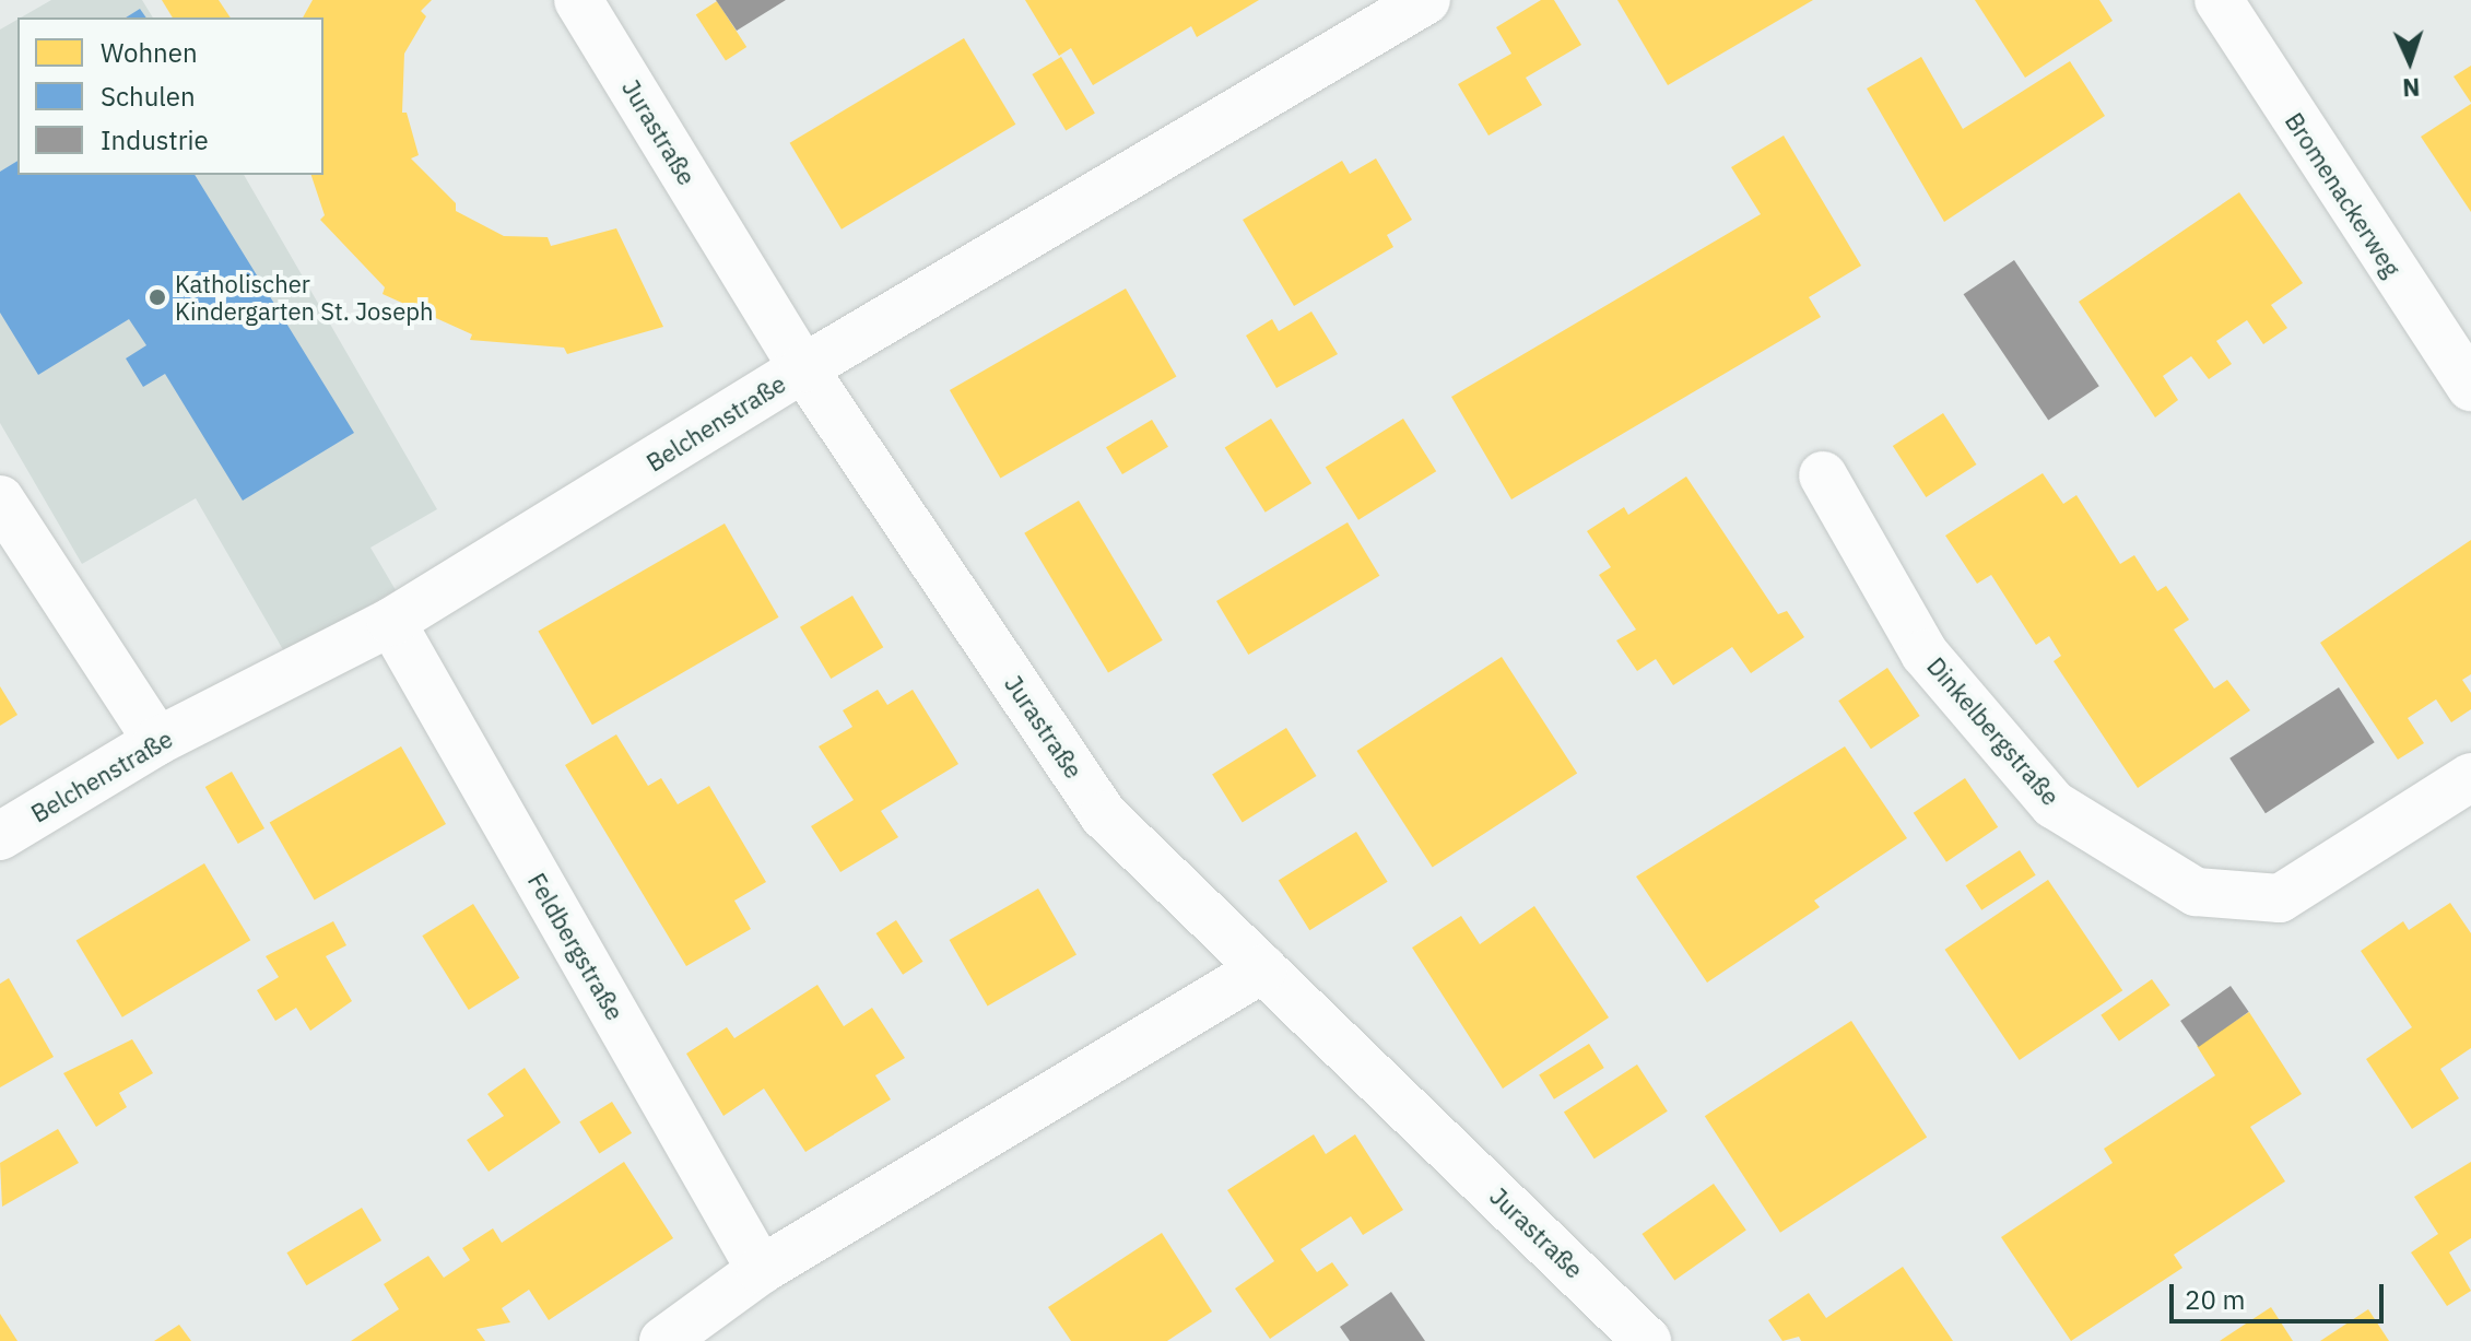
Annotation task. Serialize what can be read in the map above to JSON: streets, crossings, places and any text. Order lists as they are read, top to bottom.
{
  "streets": {
    "street": [
      "Jurastraße",
      "Bromenackerweg",
      "Belchenstraße",
      "Dinkelbergstraße",
      "Feldbergstraße"
    ]
  },
  "crossings": [
    ["Jurastraße", "Belchenstraße"],
    ["Belchenstraße", "Feldbergstraße"]
  ],
  "places": ["Katholischer Kindergarten St. Joseph"],
  "legend": ["Wohnen", "Schulen", "Industrie"],
  "scale_bar": "20 m",
  "north": "bottom"
}
